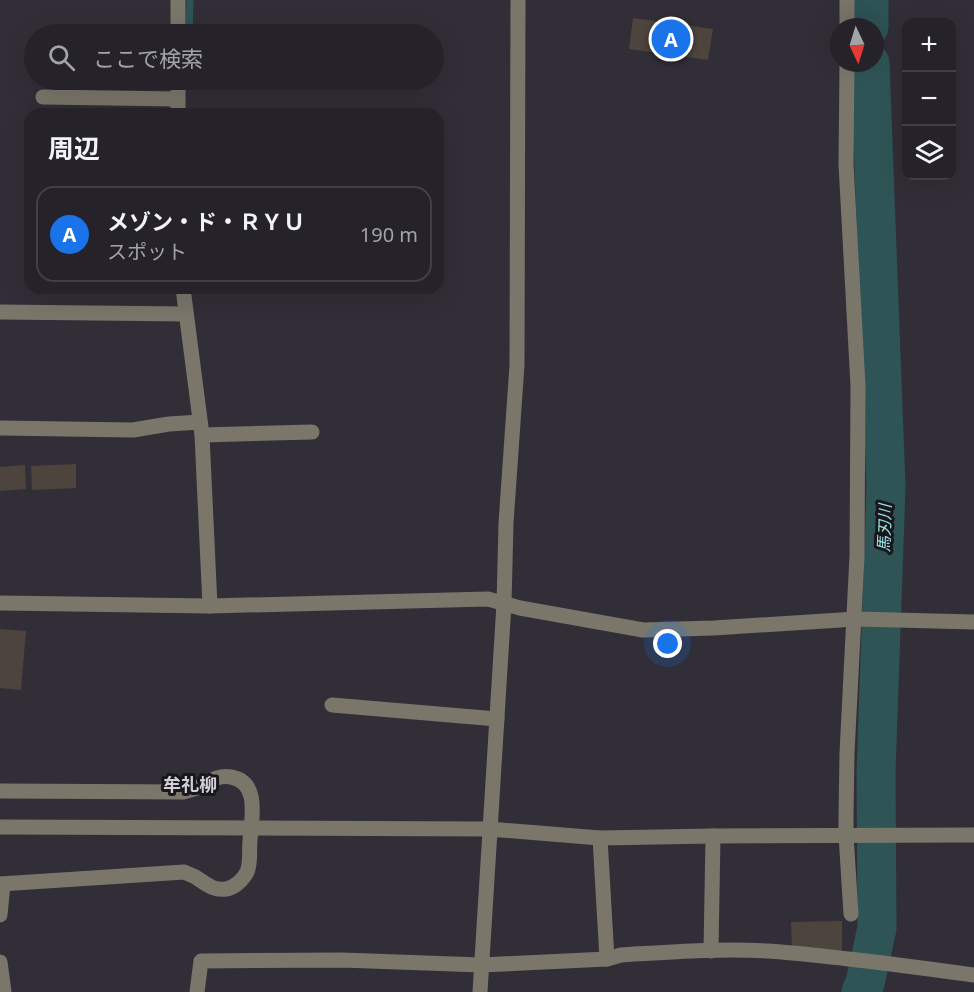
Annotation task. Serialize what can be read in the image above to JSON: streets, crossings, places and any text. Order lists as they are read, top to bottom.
{
  "districts": ["牟礼柳"],
  "water": ["馬刃川"],
  "north": "bottom",
  "page": {
    "pins": "A",
    "map_buttons": ["+", "−"],
    "search": "ここで検索",
    "heading": "周辺",
    "list": [
      {
        "mark": "A",
        "name": "メゾン・ド・ＲＹＵ",
        "note": "スポット",
        "value": "190 m"
      }
    ]
  }
}
